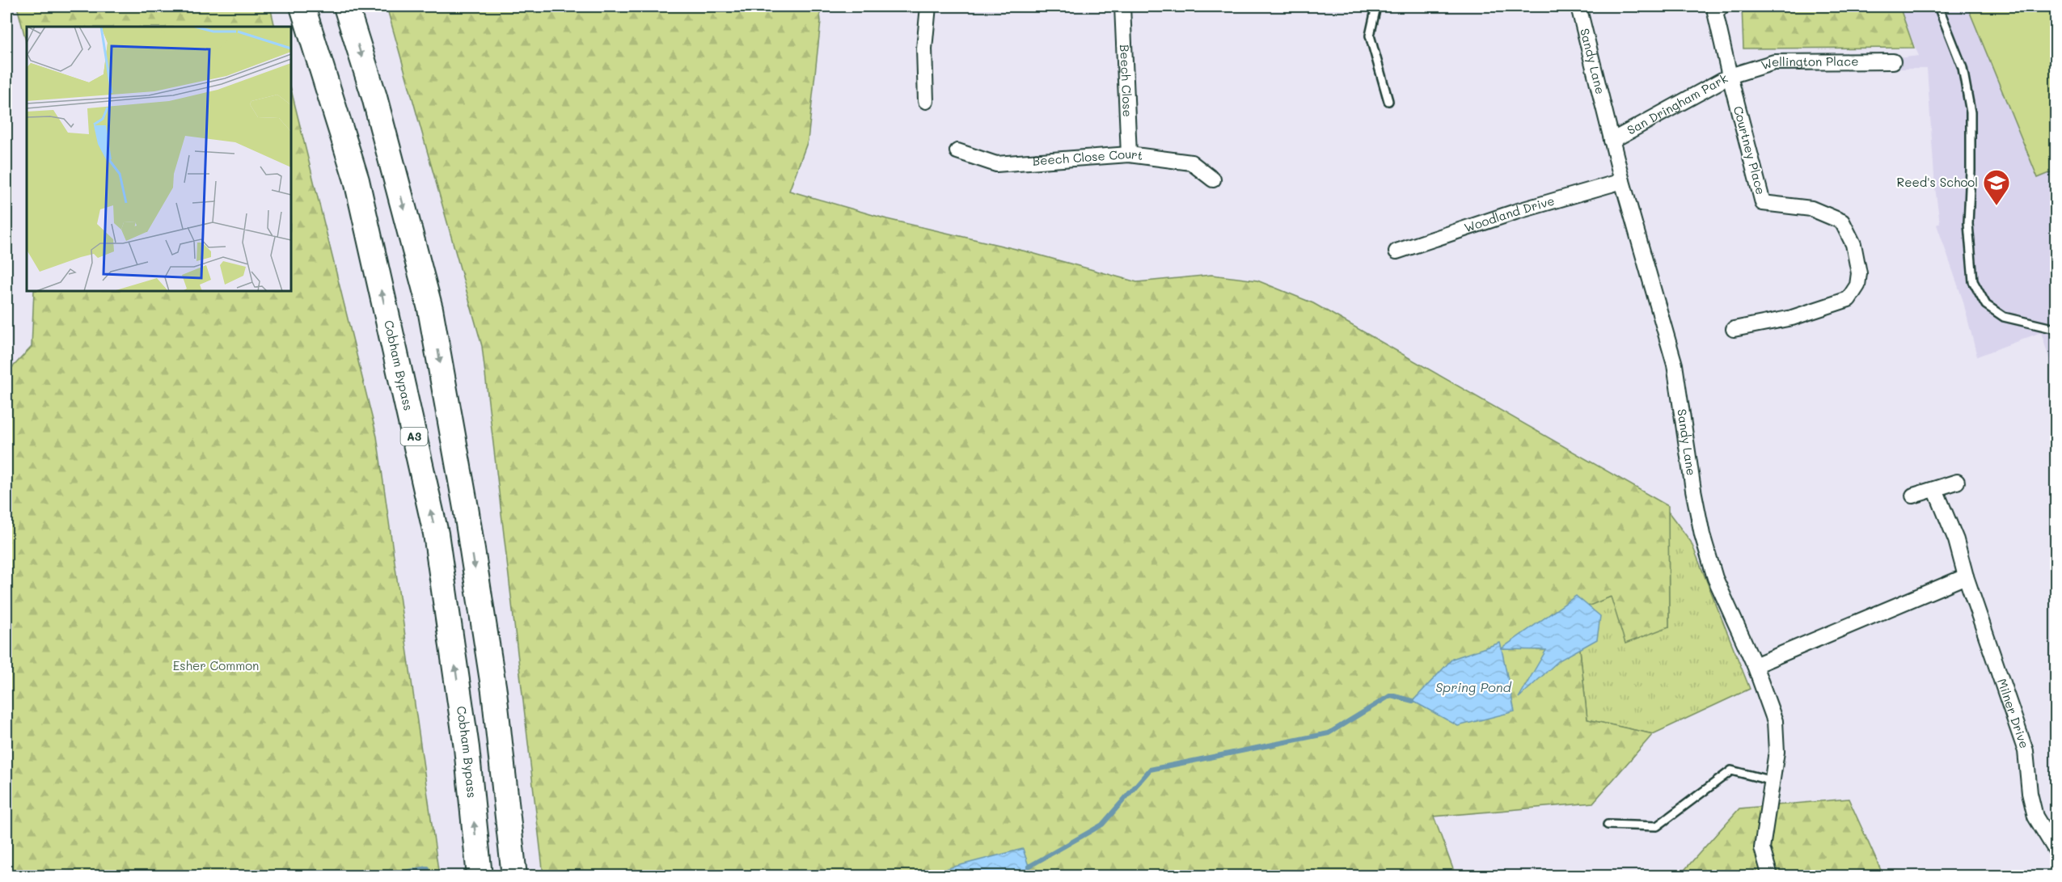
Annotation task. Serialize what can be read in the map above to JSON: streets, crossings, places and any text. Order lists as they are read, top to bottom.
{
  "streets": {
    "highway": ["Cobham Bypass", "A3"],
    "street": [
      "Sandy Lane",
      "Wellington Place",
      "Beech Close",
      "San Dringham Park",
      "Courtney Place",
      "Beech Close Court",
      "Woodland Drive",
      "Milner Drive"
    ]
  },
  "crossings": [
    ["Sandy Lane", "San Dringham Park"],
    ["Sandy Lane", "Woodland Drive"],
    ["Wellington Place", "San Dringham Park"],
    ["Wellington Place", "Courtney Place"],
    ["Beech Close", "Beech Close Court"],
    ["San Dringham Park", "Courtney Place"]
  ],
  "water": ["Spring Pond"],
  "parks": ["Esher Common"],
  "places": {
    "school or university": ["Reed's School"]
  }
}
